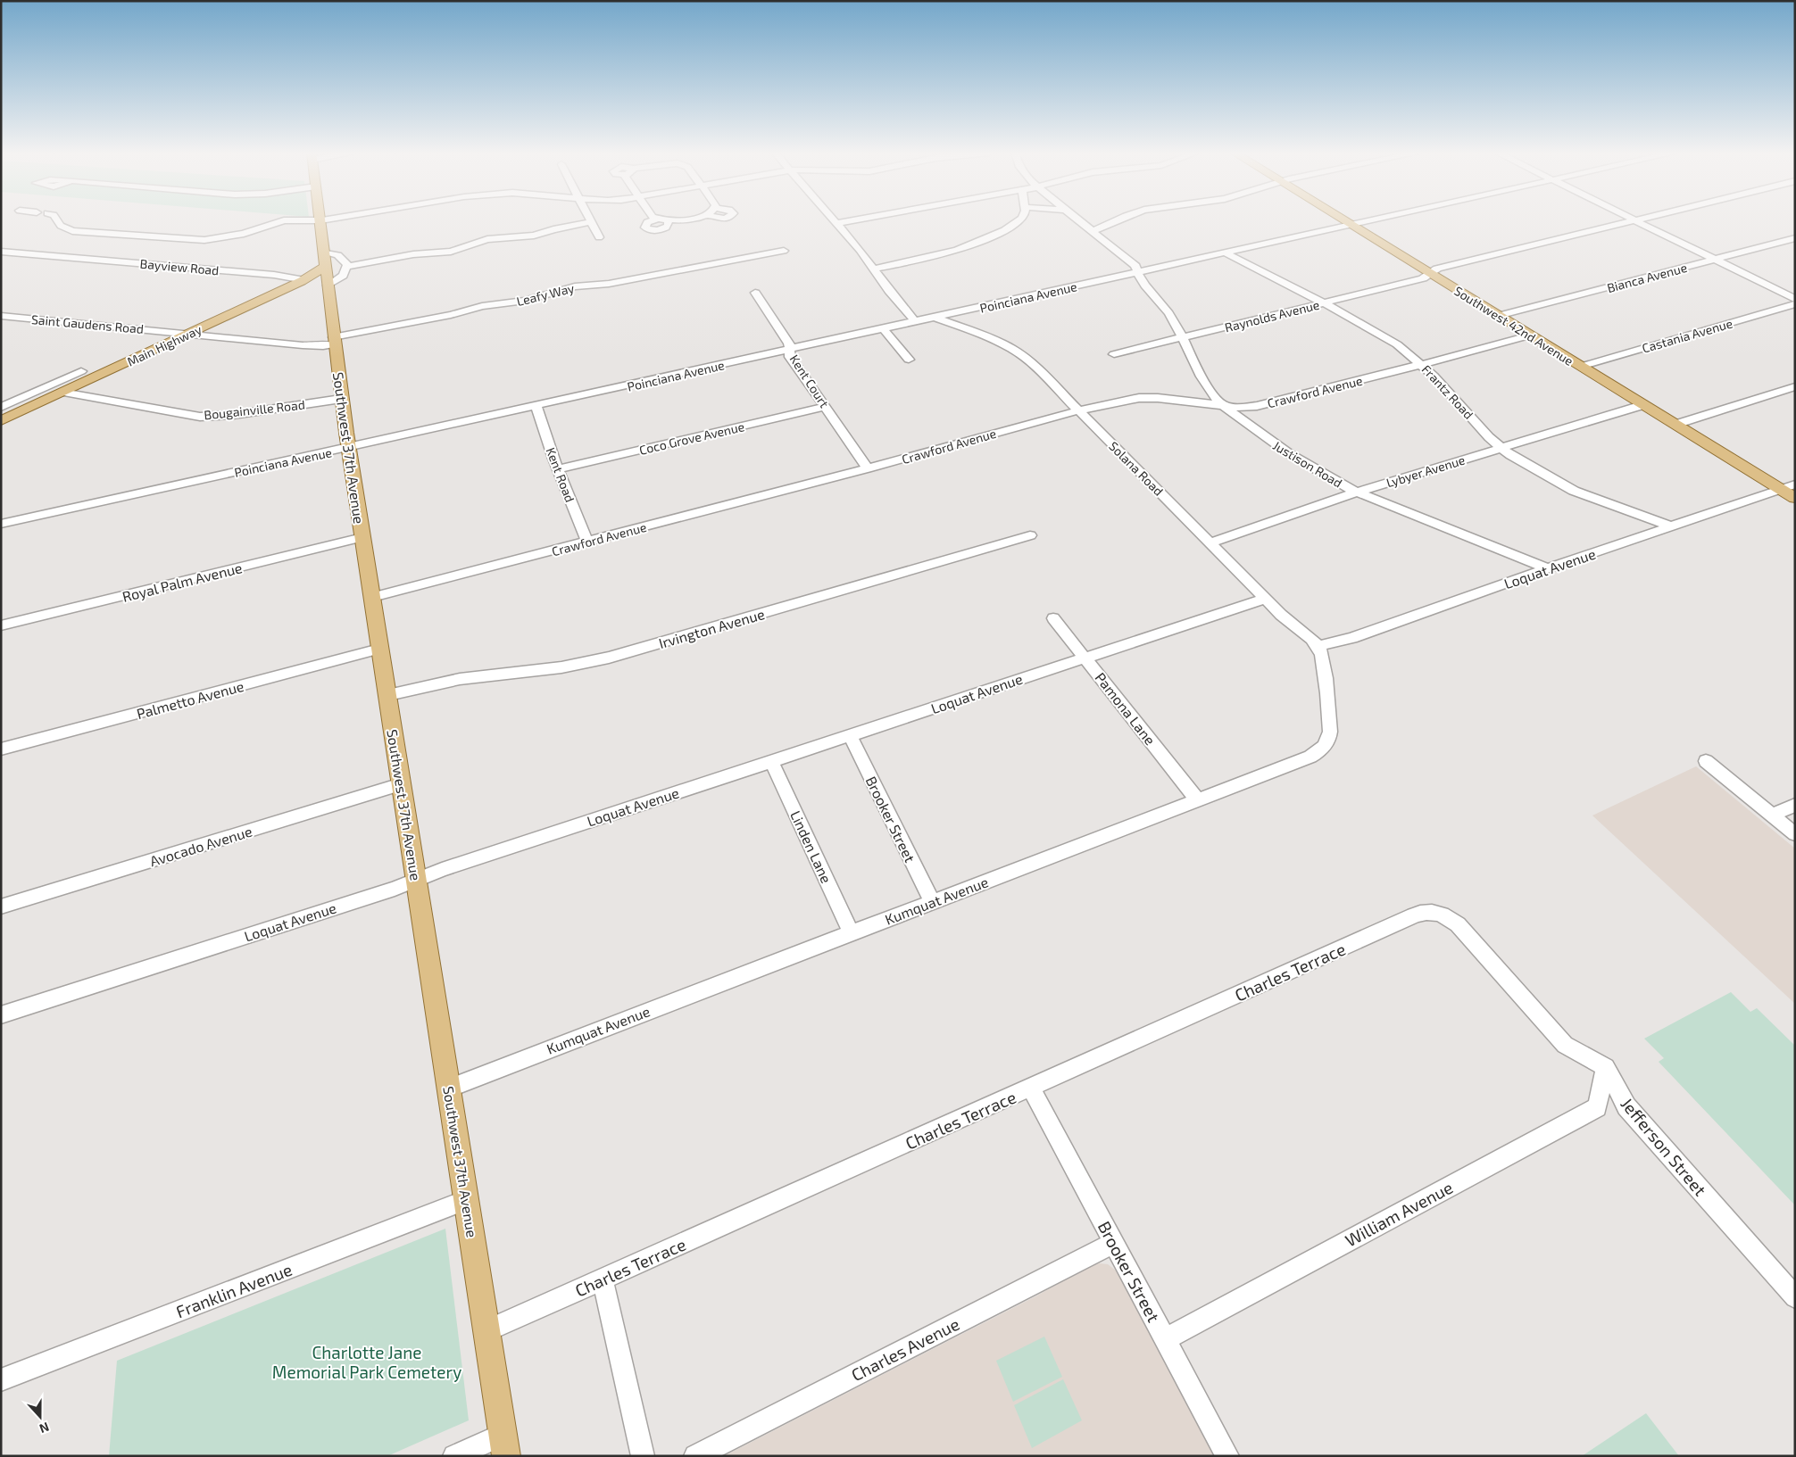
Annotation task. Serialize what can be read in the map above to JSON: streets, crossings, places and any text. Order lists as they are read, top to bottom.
{
  "streets": {
    "main road": ["Southwest 42nd Avenue", "Main Highway", "Southwest 37th Avenue"],
    "street": [
      "Bayview Road",
      "Bianca Avenue",
      "Leafy Way",
      "Poinciana Avenue",
      "Raynolds Avenue",
      "Saint Gaudens Road",
      "Castania Avenue",
      "Kent Court",
      "Crawford Avenue",
      "Frantz Road",
      "Bougainville Road",
      "Coco Grove Avenue",
      "Justison Road",
      "Solana Road",
      "Lybyer Avenue",
      "Kent Road",
      "Loquat Avenue",
      "Royal Palm Avenue",
      "Irvington Avenue",
      "Palmetto Avenue",
      "Pamona Lane",
      "Brooker Street",
      "Avocado Avenue",
      "Linden Lane",
      "Kumquat Avenue",
      "Charles Terrace",
      "Jefferson Street",
      "William Avenue",
      "Franklin Avenue",
      "Charles Avenue"
    ]
  },
  "crossings": [
    ["Bayview Road", "Main Highway"],
    ["Bianca Avenue", "Southwest 42nd Avenue"],
    ["Leafy Way", "Saint Gaudens Road"],
    ["Leafy Way", "Southwest 37th Avenue"],
    ["Poinciana Avenue", "Southwest 42nd Avenue"],
    ["Poinciana Avenue", "Kent Court"],
    ["Poinciana Avenue", "Frantz Road"],
    ["Poinciana Avenue", "Southwest 37th Avenue"],
    ["Poinciana Avenue", "Justison Road"],
    ["Poinciana Avenue", "Solana Road"],
    ["Poinciana Avenue", "Kent Road"],
    ["Raynolds Avenue", "Southwest 42nd Avenue"],
    ["Raynolds Avenue", "Frantz Road"],
    ["Raynolds Avenue", "Justison Road"],
    ["Saint Gaudens Road", "Main Highway"],
    ["Saint Gaudens Road", "Southwest 37th Avenue"],
    ["Southwest 42nd Avenue", "Castania Avenue"],
    ["Southwest 42nd Avenue", "Crawford Avenue"],
    ["Southwest 42nd Avenue", "Lybyer Avenue"],
    ["Southwest 42nd Avenue", "Loquat Avenue"],
    ["Main Highway", "Bougainville Road"],
    ["Main Highway", "Southwest 37th Avenue"],
    ["Kent Court", "Crawford Avenue"],
    ["Kent Court", "Coco Grove Avenue"],
    ["Crawford Avenue", "Frantz Road"],
    ["Crawford Avenue", "Southwest 37th Avenue"],
    ["Crawford Avenue", "Justison Road"],
    ["Crawford Avenue", "Solana Road"],
    ["Crawford Avenue", "Kent Road"],
    ["Frantz Road", "Lybyer Avenue"],
    ["Frantz Road", "Loquat Avenue"],
    ["Bougainville Road", "Southwest 37th Avenue"],
    ["Coco Grove Avenue", "Kent Road"],
    ["Southwest 37th Avenue", "Loquat Avenue"],
    ["Southwest 37th Avenue", "Royal Palm Avenue"],
    ["Southwest 37th Avenue", "Irvington Avenue"],
    ["Southwest 37th Avenue", "Palmetto Avenue"],
    ["Southwest 37th Avenue", "Avocado Avenue"],
    ["Southwest 37th Avenue", "Kumquat Avenue"],
    ["Southwest 37th Avenue", "Charles Terrace"],
    ["Southwest 37th Avenue", "Franklin Avenue"],
    ["Justison Road", "Lybyer Avenue"],
    ["Justison Road", "Loquat Avenue"],
    ["Solana Road", "Lybyer Avenue"],
    ["Solana Road", "Loquat Avenue"],
    ["Solana Road", "Kumquat Avenue"],
    ["Loquat Avenue", "Pamona Lane"],
    ["Loquat Avenue", "Brooker Street"],
    ["Loquat Avenue", "Linden Lane"],
    ["Loquat Avenue", "Kumquat Avenue"],
    ["Pamona Lane", "Kumquat Avenue"],
    ["Brooker Street", "Kumquat Avenue"],
    ["Brooker Street", "Charles Terrace"],
    ["Brooker Street", "William Avenue"],
    ["Brooker Street", "Charles Avenue"],
    ["Linden Lane", "Kumquat Avenue"],
    ["Charles Terrace", "Jefferson Street"],
    ["Charles Terrace", "William Avenue"],
    ["Jefferson Street", "William Avenue"]
  ],
  "parks": ["Charlotte Jane Memorial Park Cemetery"],
  "north": "bottom"
}
